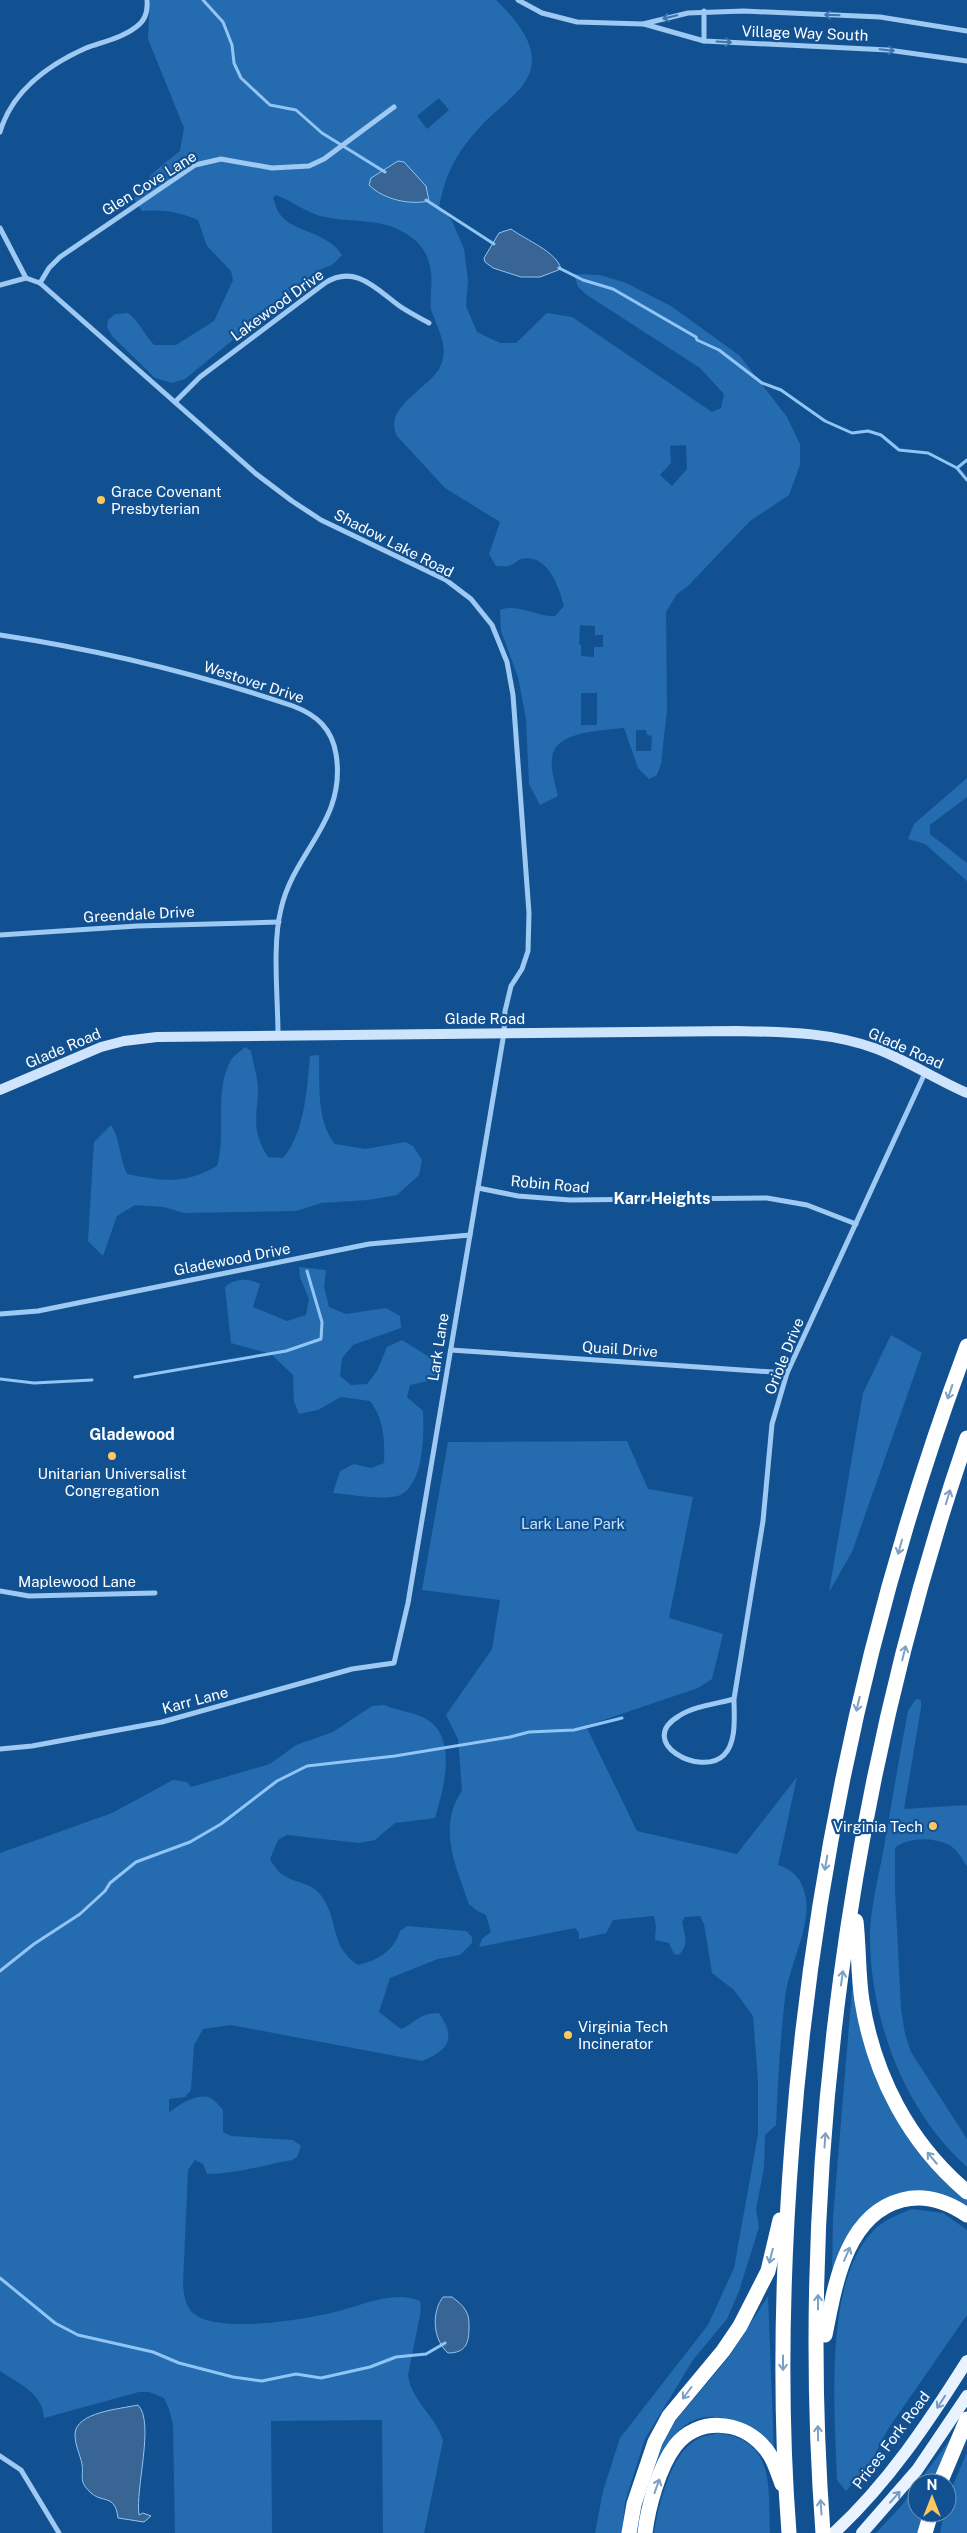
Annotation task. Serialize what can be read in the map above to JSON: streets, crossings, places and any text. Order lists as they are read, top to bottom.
{
  "streets": {
    "main road": ["Prices Fork Road"],
    "street": [
      "Village Way South",
      "Glen Cove Lane",
      "Lakewood Drive",
      "Shadow Lake Road",
      "Westover Drive",
      "Greendale Drive",
      "Glade Road",
      "Robin Road",
      "Gladewood Drive",
      "Lark Lane",
      "Quail Drive",
      "Oriole Drive",
      "Maplewood Lane",
      "Karr Lane"
    ]
  },
  "crossings": [
    ["Glen Cove Lane", "Shadow Lake Road"],
    ["Lakewood Drive", "Shadow Lake Road"],
    ["Shadow Lake Road", "Glade Road"],
    ["Shadow Lake Road", "Lark Lane"],
    ["Westover Drive", "Greendale Drive"],
    ["Westover Drive", "Glade Road"],
    ["Glade Road", "Lark Lane"],
    ["Glade Road", "Oriole Drive"],
    ["Robin Road", "Lark Lane"],
    ["Robin Road", "Oriole Drive"],
    ["Gladewood Drive", "Lark Lane"],
    ["Lark Lane", "Quail Drive"],
    ["Lark Lane", "Karr Lane"],
    ["Quail Drive", "Oriole Drive"]
  ],
  "districts": ["Karr Heights", "Gladewood"],
  "parks": ["Lark Lane Park"],
  "places": [
    "Grace Covenant Presbyterian",
    "Unitarian Universalist Congregation",
    "Virginia Tech",
    "Virginia Tech Incinerator"
  ],
  "north": "top"
}
